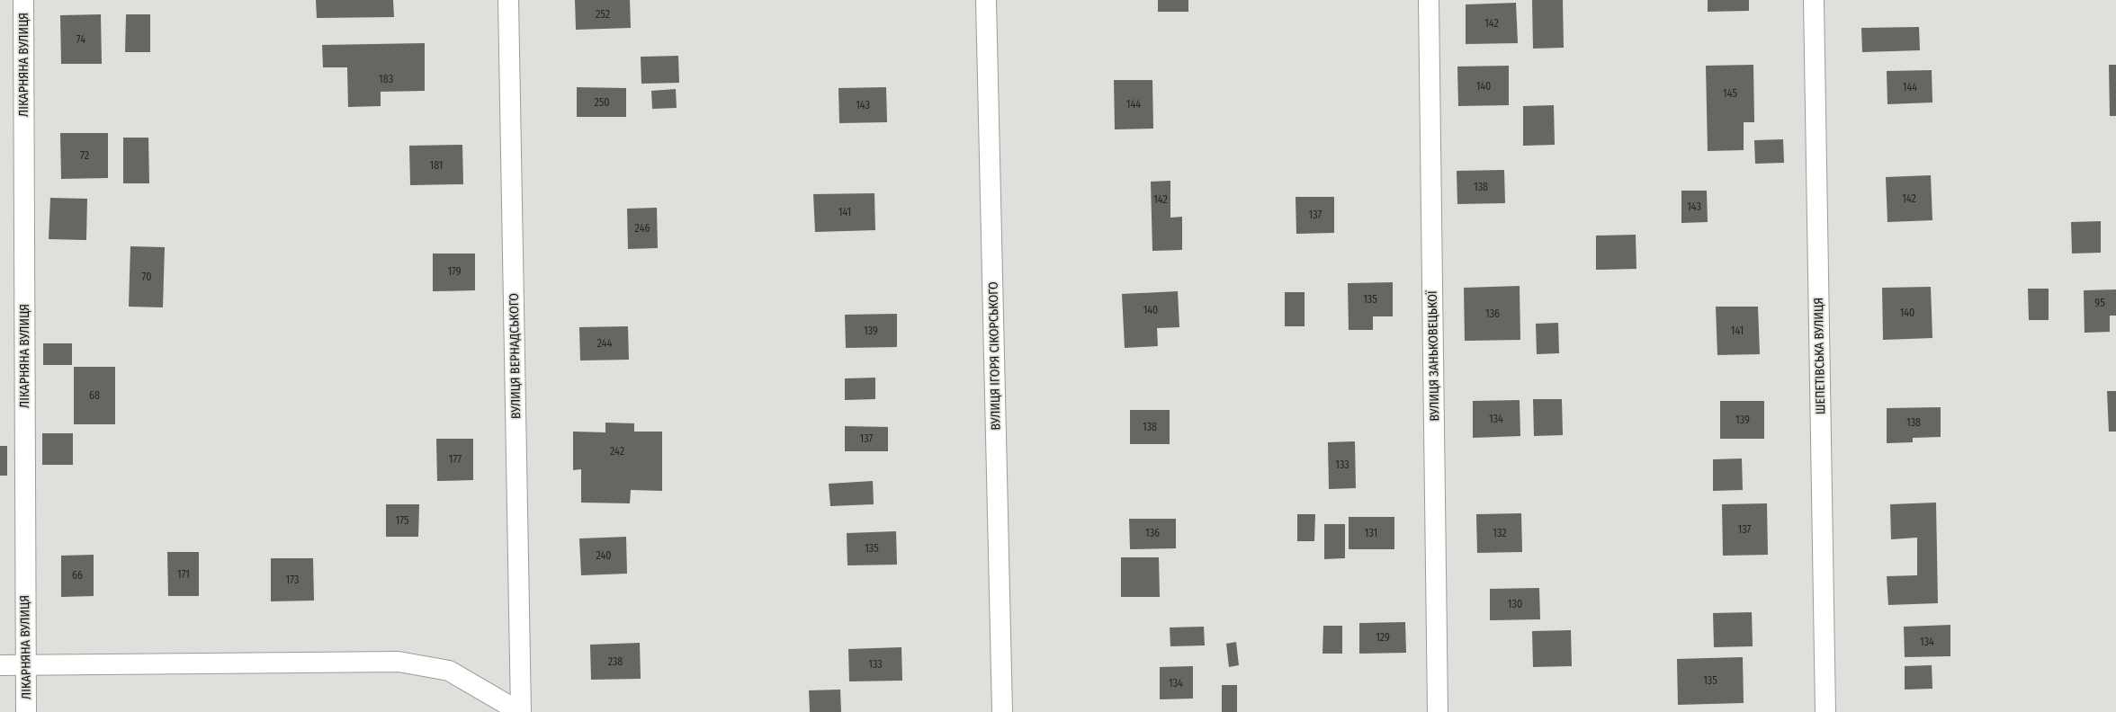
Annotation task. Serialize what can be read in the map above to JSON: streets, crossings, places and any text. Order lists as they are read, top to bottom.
{
  "streets": {
    "street": [
      "ЛІКАРНЯНА ВУЛИЦЯ",
      "ВУЛИЦЯ ВЕРНАДСЬКОГО",
      "ВУЛИЦЯ ІГОРЯ СІКОРСЬКОГО",
      "ВУЛИЦЯ ЗАНЬКОВЕЦЬКОЇ",
      "ШЕПЕТІВСЬКА ВУЛИЦЯ"
    ]
  },
  "house_numbers": [
    "252",
    "142",
    "74",
    "183",
    "140",
    "144",
    "145",
    "250",
    "144",
    "143",
    "72",
    "181",
    "138",
    "142",
    "142",
    "143",
    "141",
    "137",
    "246",
    "179",
    "70",
    "135",
    "95",
    "140",
    "140",
    "136",
    "139",
    "141",
    "244",
    "68",
    "134",
    "139",
    "138",
    "138",
    "137",
    "242",
    "177",
    "133",
    "175",
    "137",
    "136",
    "131",
    "132",
    "135",
    "240",
    "171",
    "66",
    "173",
    "130",
    "129",
    "134",
    "238",
    "133",
    "135",
    "134"
  ]
}
